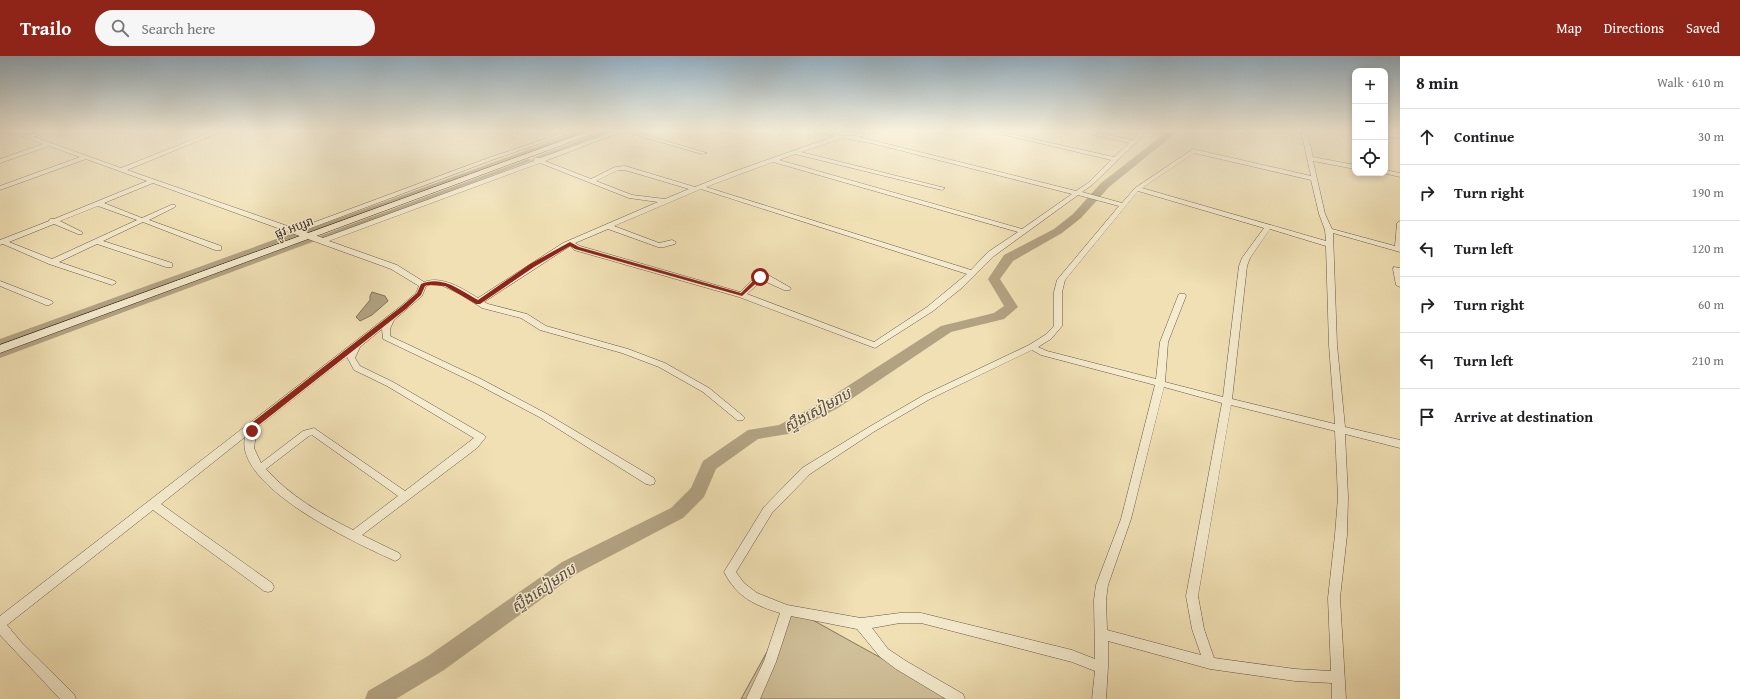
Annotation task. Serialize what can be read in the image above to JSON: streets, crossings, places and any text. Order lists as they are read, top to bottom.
{
  "streets": {
    "street": ["ផ្លូវ អប្សរា"]
  },
  "water": ["ស្ទឹងសៀមរាប"],
  "page": {
    "header": "Trailo",
    "search": "Search here",
    "nav": ["Map", "Directions", "Saved"],
    "heading": ["8 min", "Walk · 610 m"],
    "map_buttons": ["+", "−"],
    "list": [
      ["Continue", "30 m"],
      ["Turn right", "190 m"],
      ["Turn left", "120 m"],
      ["Turn right", "60 m"],
      ["Turn left", "210 m"],
      "Arrive at destination"
    ]
  }
}
